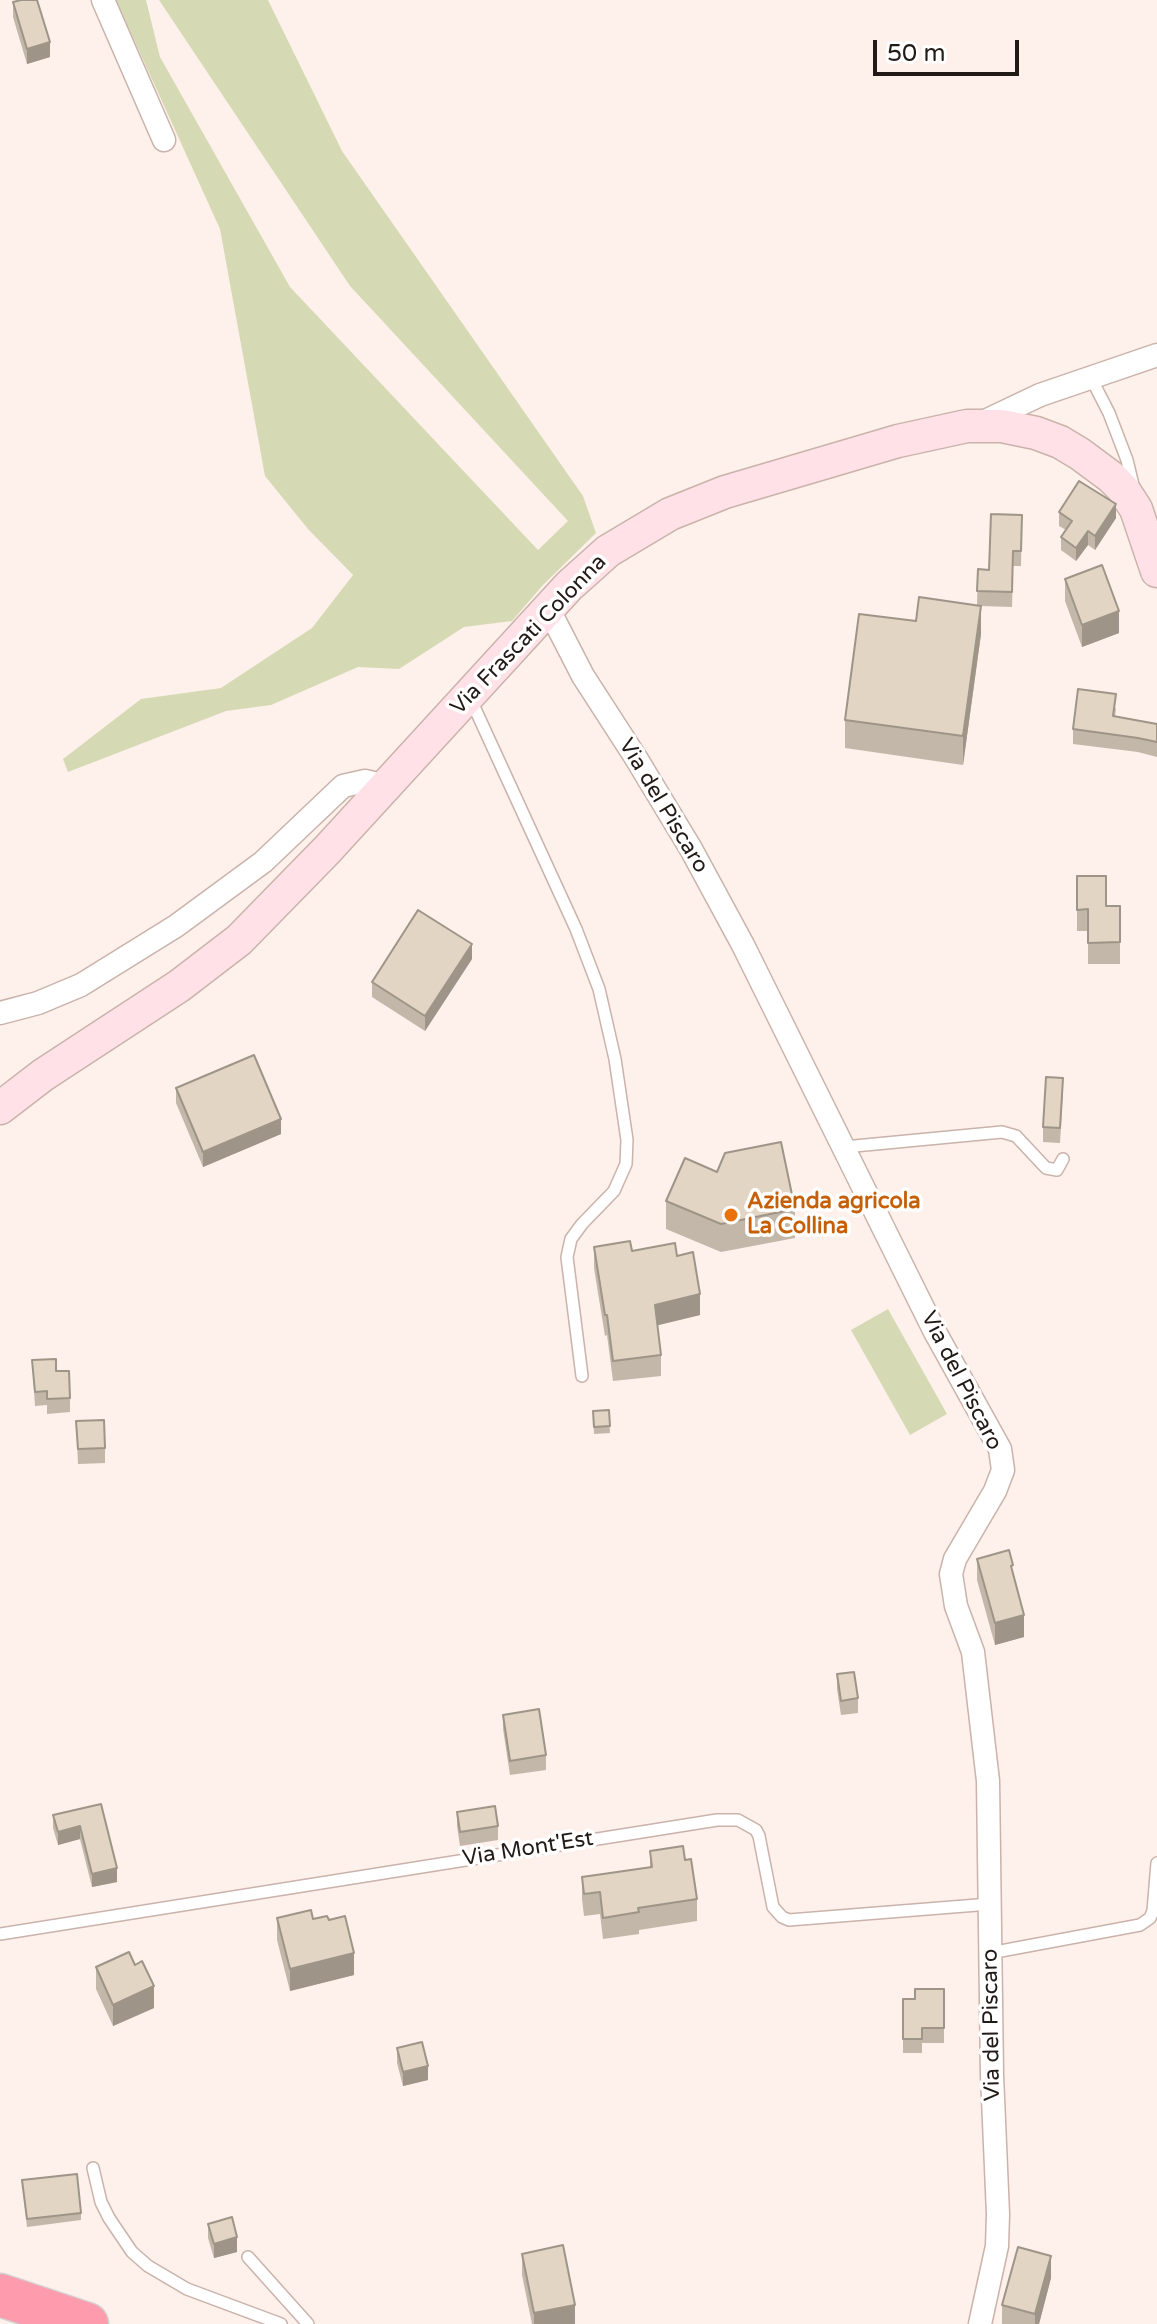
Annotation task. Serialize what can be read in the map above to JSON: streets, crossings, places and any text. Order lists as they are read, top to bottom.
{
  "streets": {
    "street": ["Via Frascati Colonna", "Via del Piscaro"],
    "lane": ["Via Mont'Est"]
  },
  "crossings": [
    ["Via Frascati Colonna", "Via del Piscaro"],
    ["Via del Piscaro", "Via Mont'Est"]
  ],
  "places": ["Azienda agricola La Collina"],
  "scale_bar": "50 m"
}
